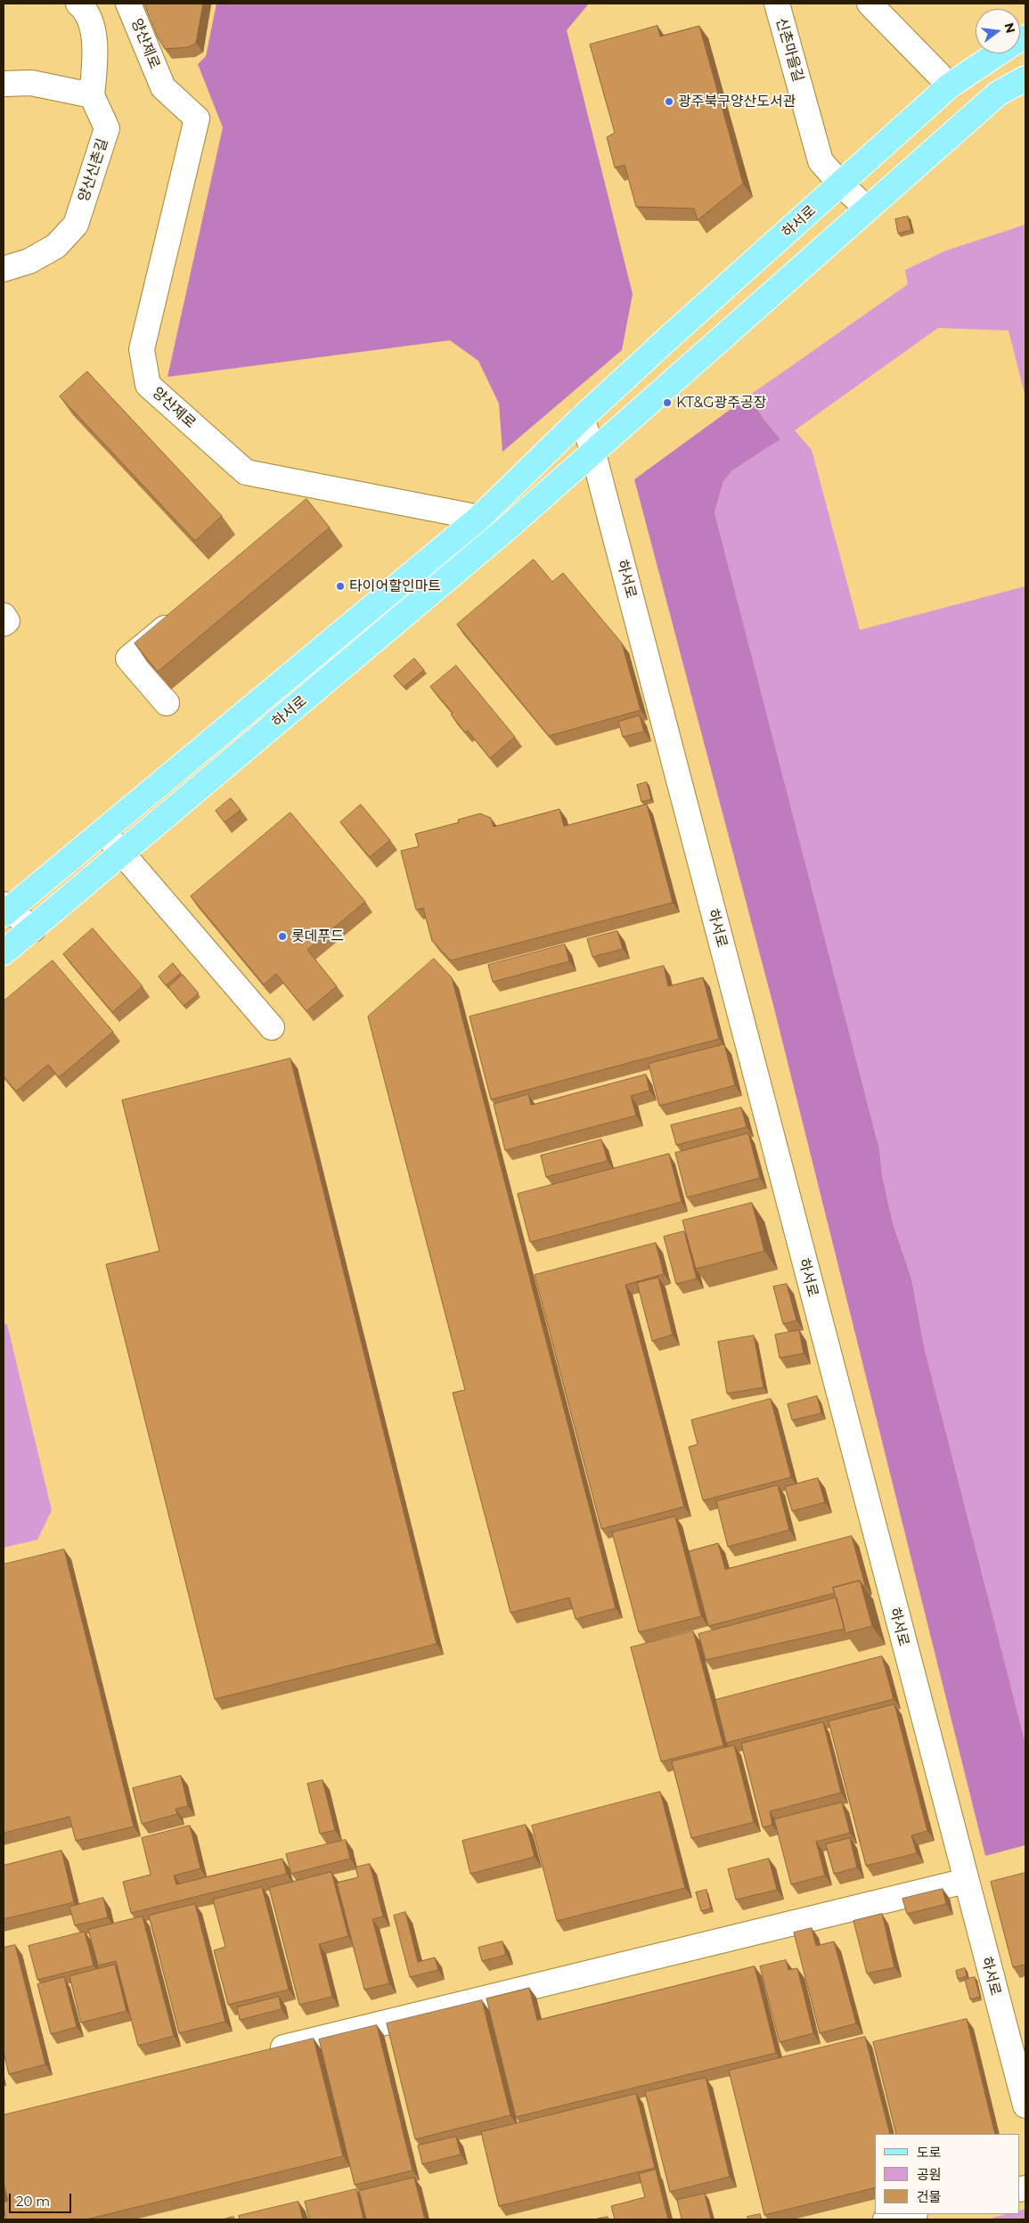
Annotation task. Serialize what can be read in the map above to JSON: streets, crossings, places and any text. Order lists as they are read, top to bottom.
{
  "streets": {
    "main road": ["하서로"],
    "street": ["양산제로", "신촌마을길", "양산신촌길"]
  },
  "crossings": [
    ["양산제로", "하서로"],
    ["신촌마을길", "하서로"]
  ],
  "places": [
    "광주북구양산도서관",
    "KT&G광주공장",
    "타이어할인마트",
    "롯데푸드"
  ],
  "legend": ["도로", "공원", "건물"],
  "scale_bar": "20 m",
  "north": "right"
}
